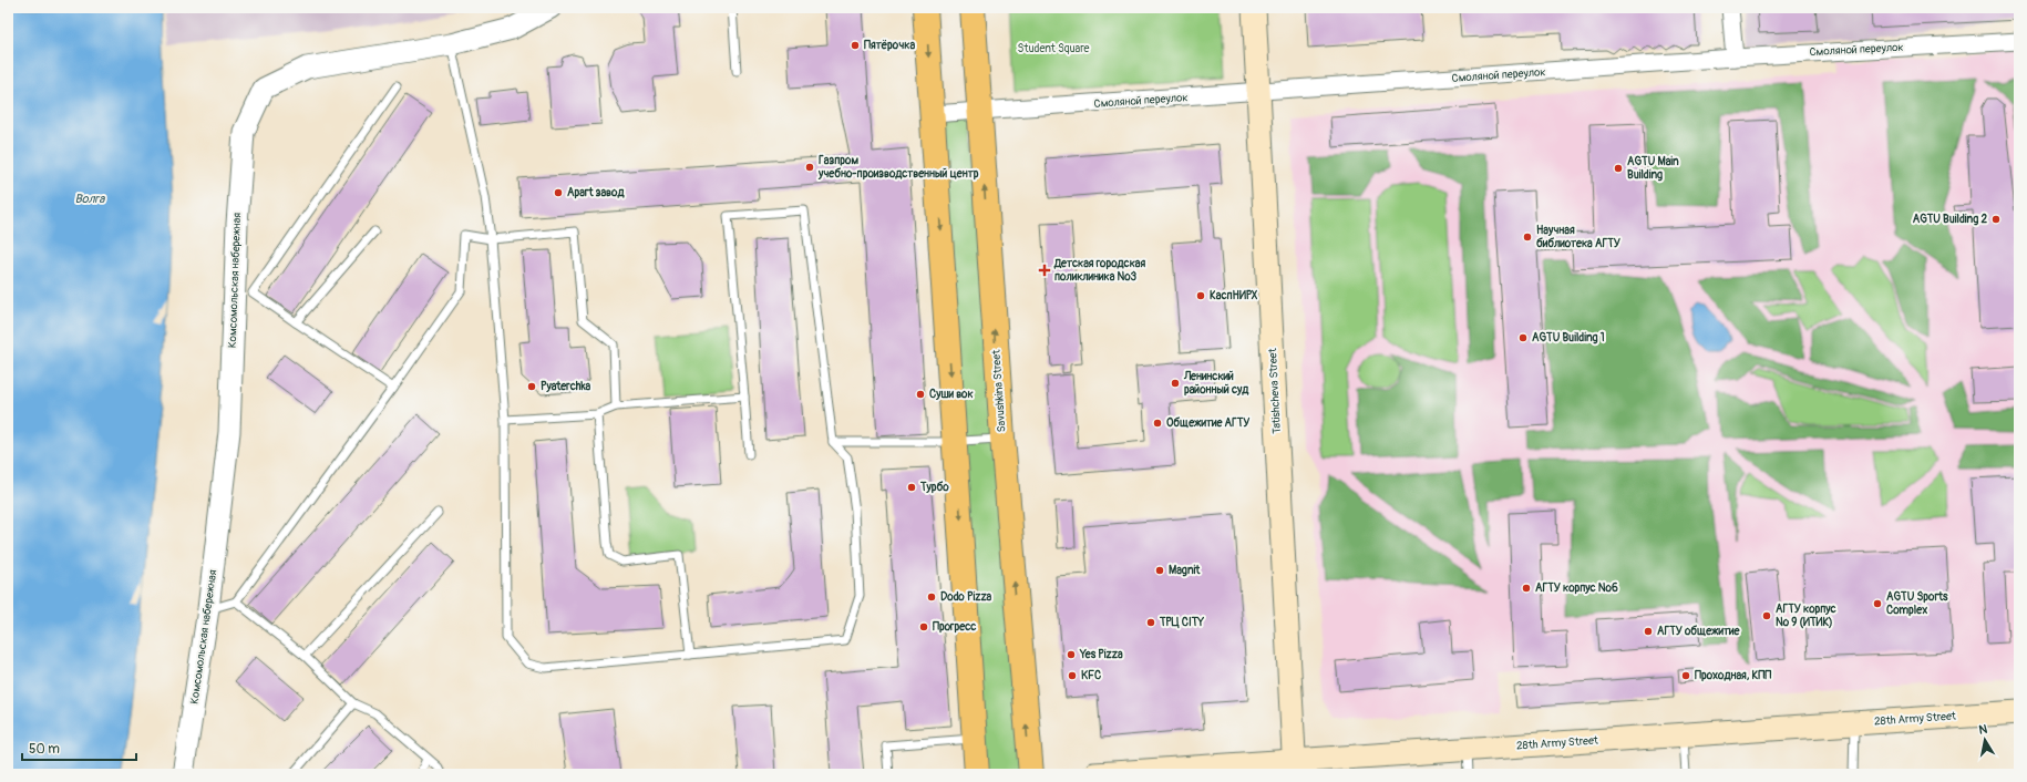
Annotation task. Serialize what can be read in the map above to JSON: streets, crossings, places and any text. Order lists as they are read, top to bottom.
{
  "streets": {
    "highway": ["Savushkina Street"],
    "main road": ["Tatishcheva Street", "28th Army Street"],
    "street": ["Смоляной переулок", "Комсомольская набережная"]
  },
  "crossings": [
    ["Смоляной переулок", "Savushkina Street"],
    ["Смоляной переулок", "Tatishcheva Street"],
    ["Tatishcheva Street", "28th Army Street"]
  ],
  "water": ["Волга"],
  "parks": ["Student Square"],
  "places": {
    "other": [
      "Пятёрочка",
      "Газпром учебно-производственный центр",
      "AGTU Main Building",
      "Apart завод",
      "AGTU Building 2",
      "Научная библиотека АГТУ",
      "КаспНИРХ",
      "AGTU Building 1",
      "Ленинский районный суд",
      "Pyaterchka",
      "Суши вок",
      "Общежитие АГТУ",
      "Турбо",
      "Magnit",
      "АГТУ корпус №6",
      "Dodo Pizza",
      "AGTU Sports Complex",
      "АГТУ корпус № 9 (ИТИК)",
      "ТРЦ CITY",
      "Прогресс",
      "АГТУ общежитие",
      "Yes Pizza",
      "KFC",
      "Проходная, КПП"
    ],
    "health": ["Детская городская поликлиника №3"]
  },
  "scale_bar": "50 m",
  "north": "top"
}
